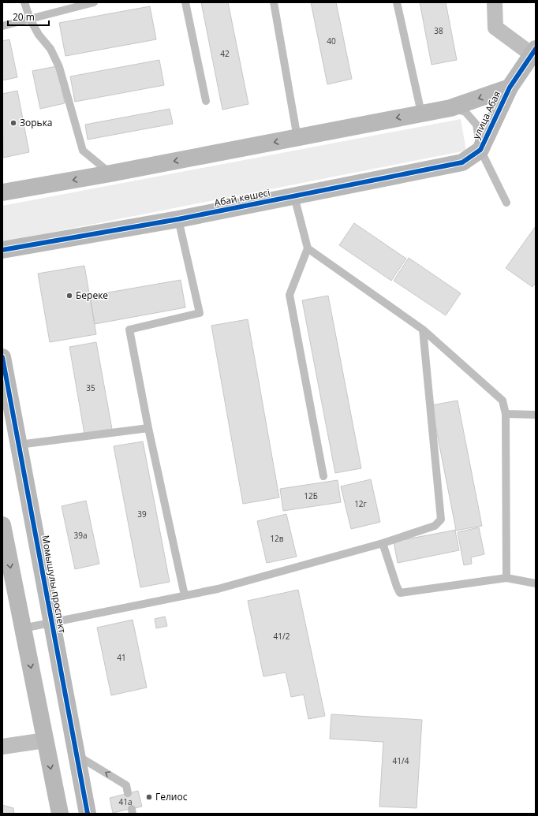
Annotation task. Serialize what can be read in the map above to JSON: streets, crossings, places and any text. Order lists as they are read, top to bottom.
{
  "streets": {
    "street": ["улица Абая", "Абай көшесі", "Момышулы проспект"]
  },
  "crossings": [
    ["улица Абая", "Абай көшесі"]
  ],
  "places": ["Зорька", "Береке", "Гелиос"],
  "house_numbers": [
    "38",
    "40",
    "42",
    "35",
    "12Б",
    "12г",
    "39",
    "39а",
    "12в",
    "41/2",
    "41",
    "41/4",
    "41а"
  ],
  "scale_bar": "20 m"
}
